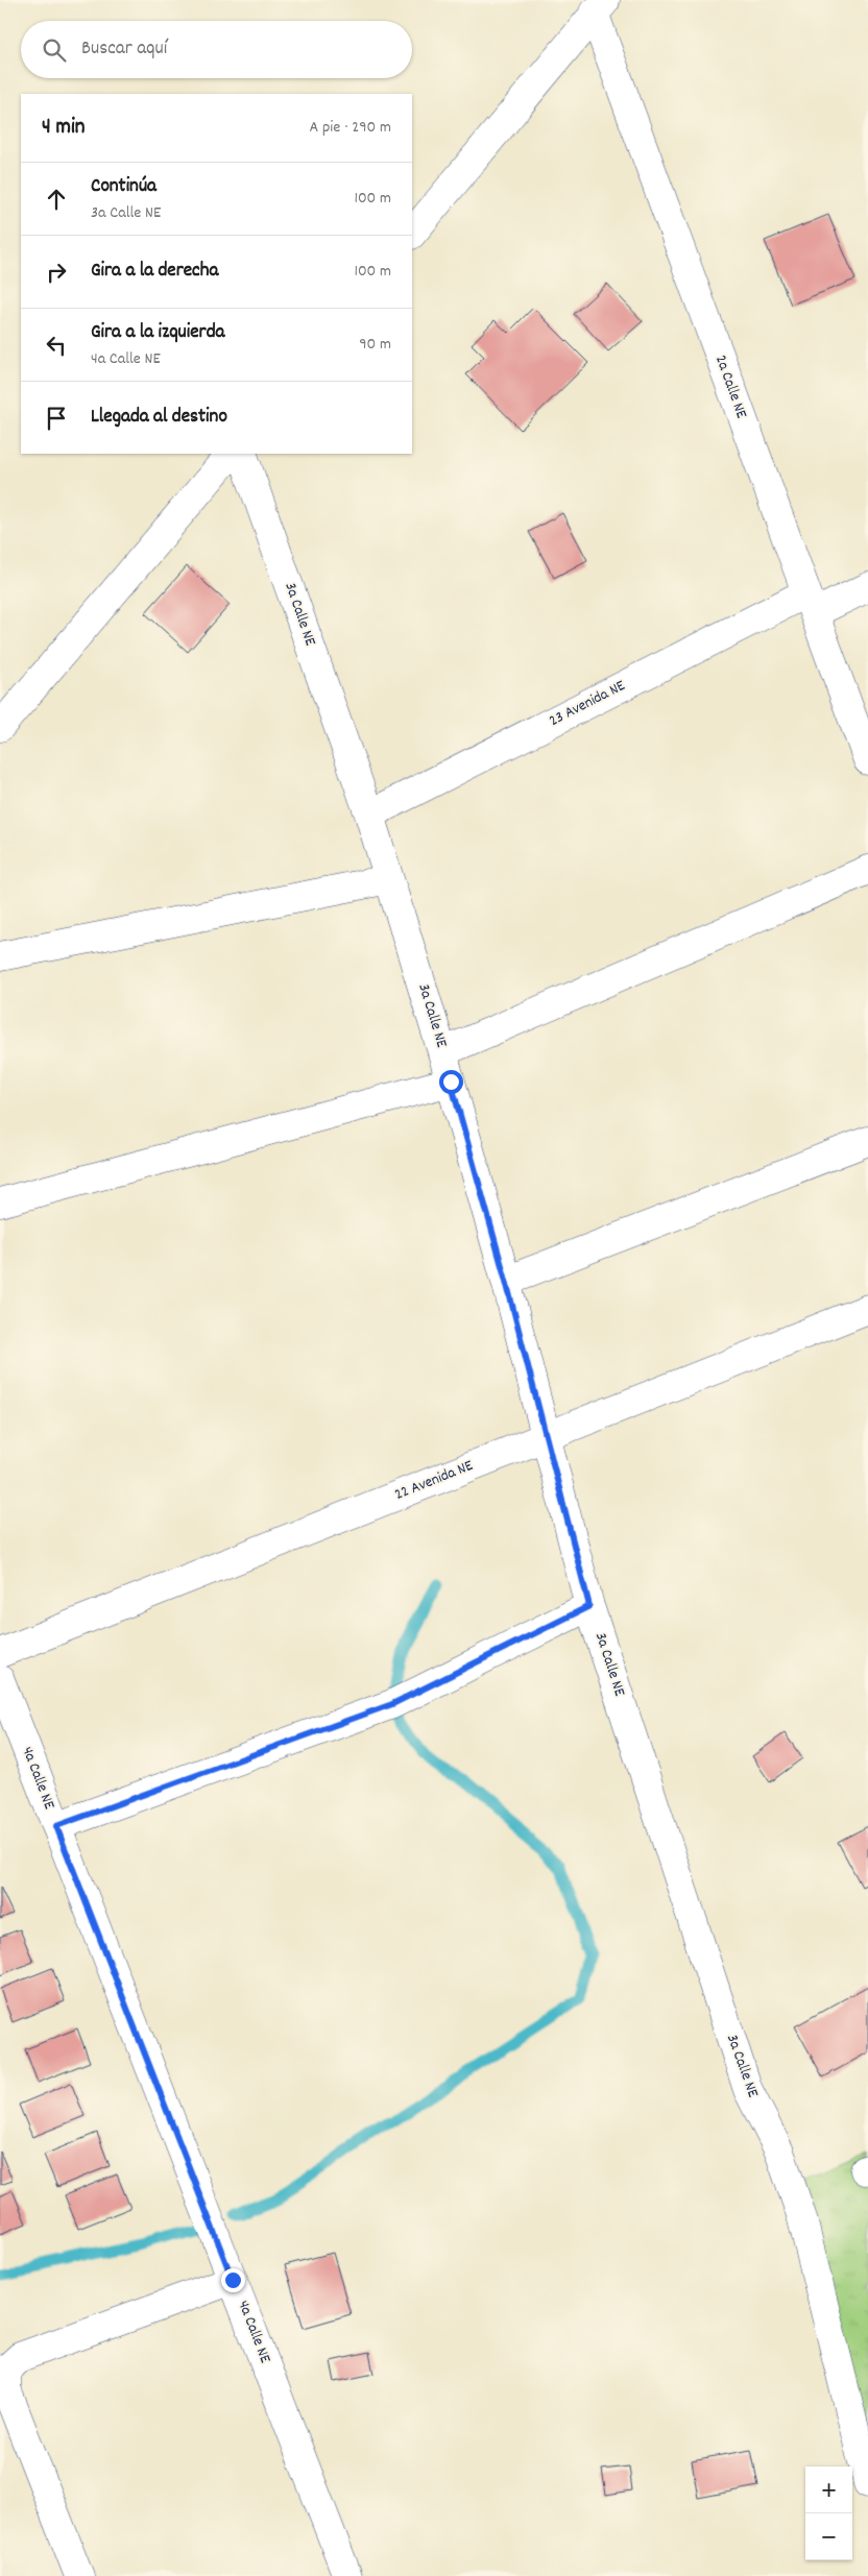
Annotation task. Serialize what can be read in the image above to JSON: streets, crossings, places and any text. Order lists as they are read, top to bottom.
{
  "streets": {
    "street": [
      "2a Calle NE",
      "3a Calle NE",
      "23 Avenida NE",
      "22 Avenida NE",
      "4a Calle NE"
    ]
  },
  "crossings": [
    ["2a Calle NE", "23 Avenida NE"],
    ["3a Calle NE", "23 Avenida NE"],
    ["3a Calle NE", "22 Avenida NE"]
  ],
  "page": {
    "search": "Buscar aquí",
    "heading": ["4 min", "A pie · 290 m"],
    "list": [
      ["Continúa", "3a Calle NE", "100 m"],
      ["Gira a la derecha", "100 m"],
      ["Gira a la izquierda", "4a Calle NE", "90 m"],
      "Llegada al destino"
    ],
    "map_buttons": ["+", "−"]
  }
}
